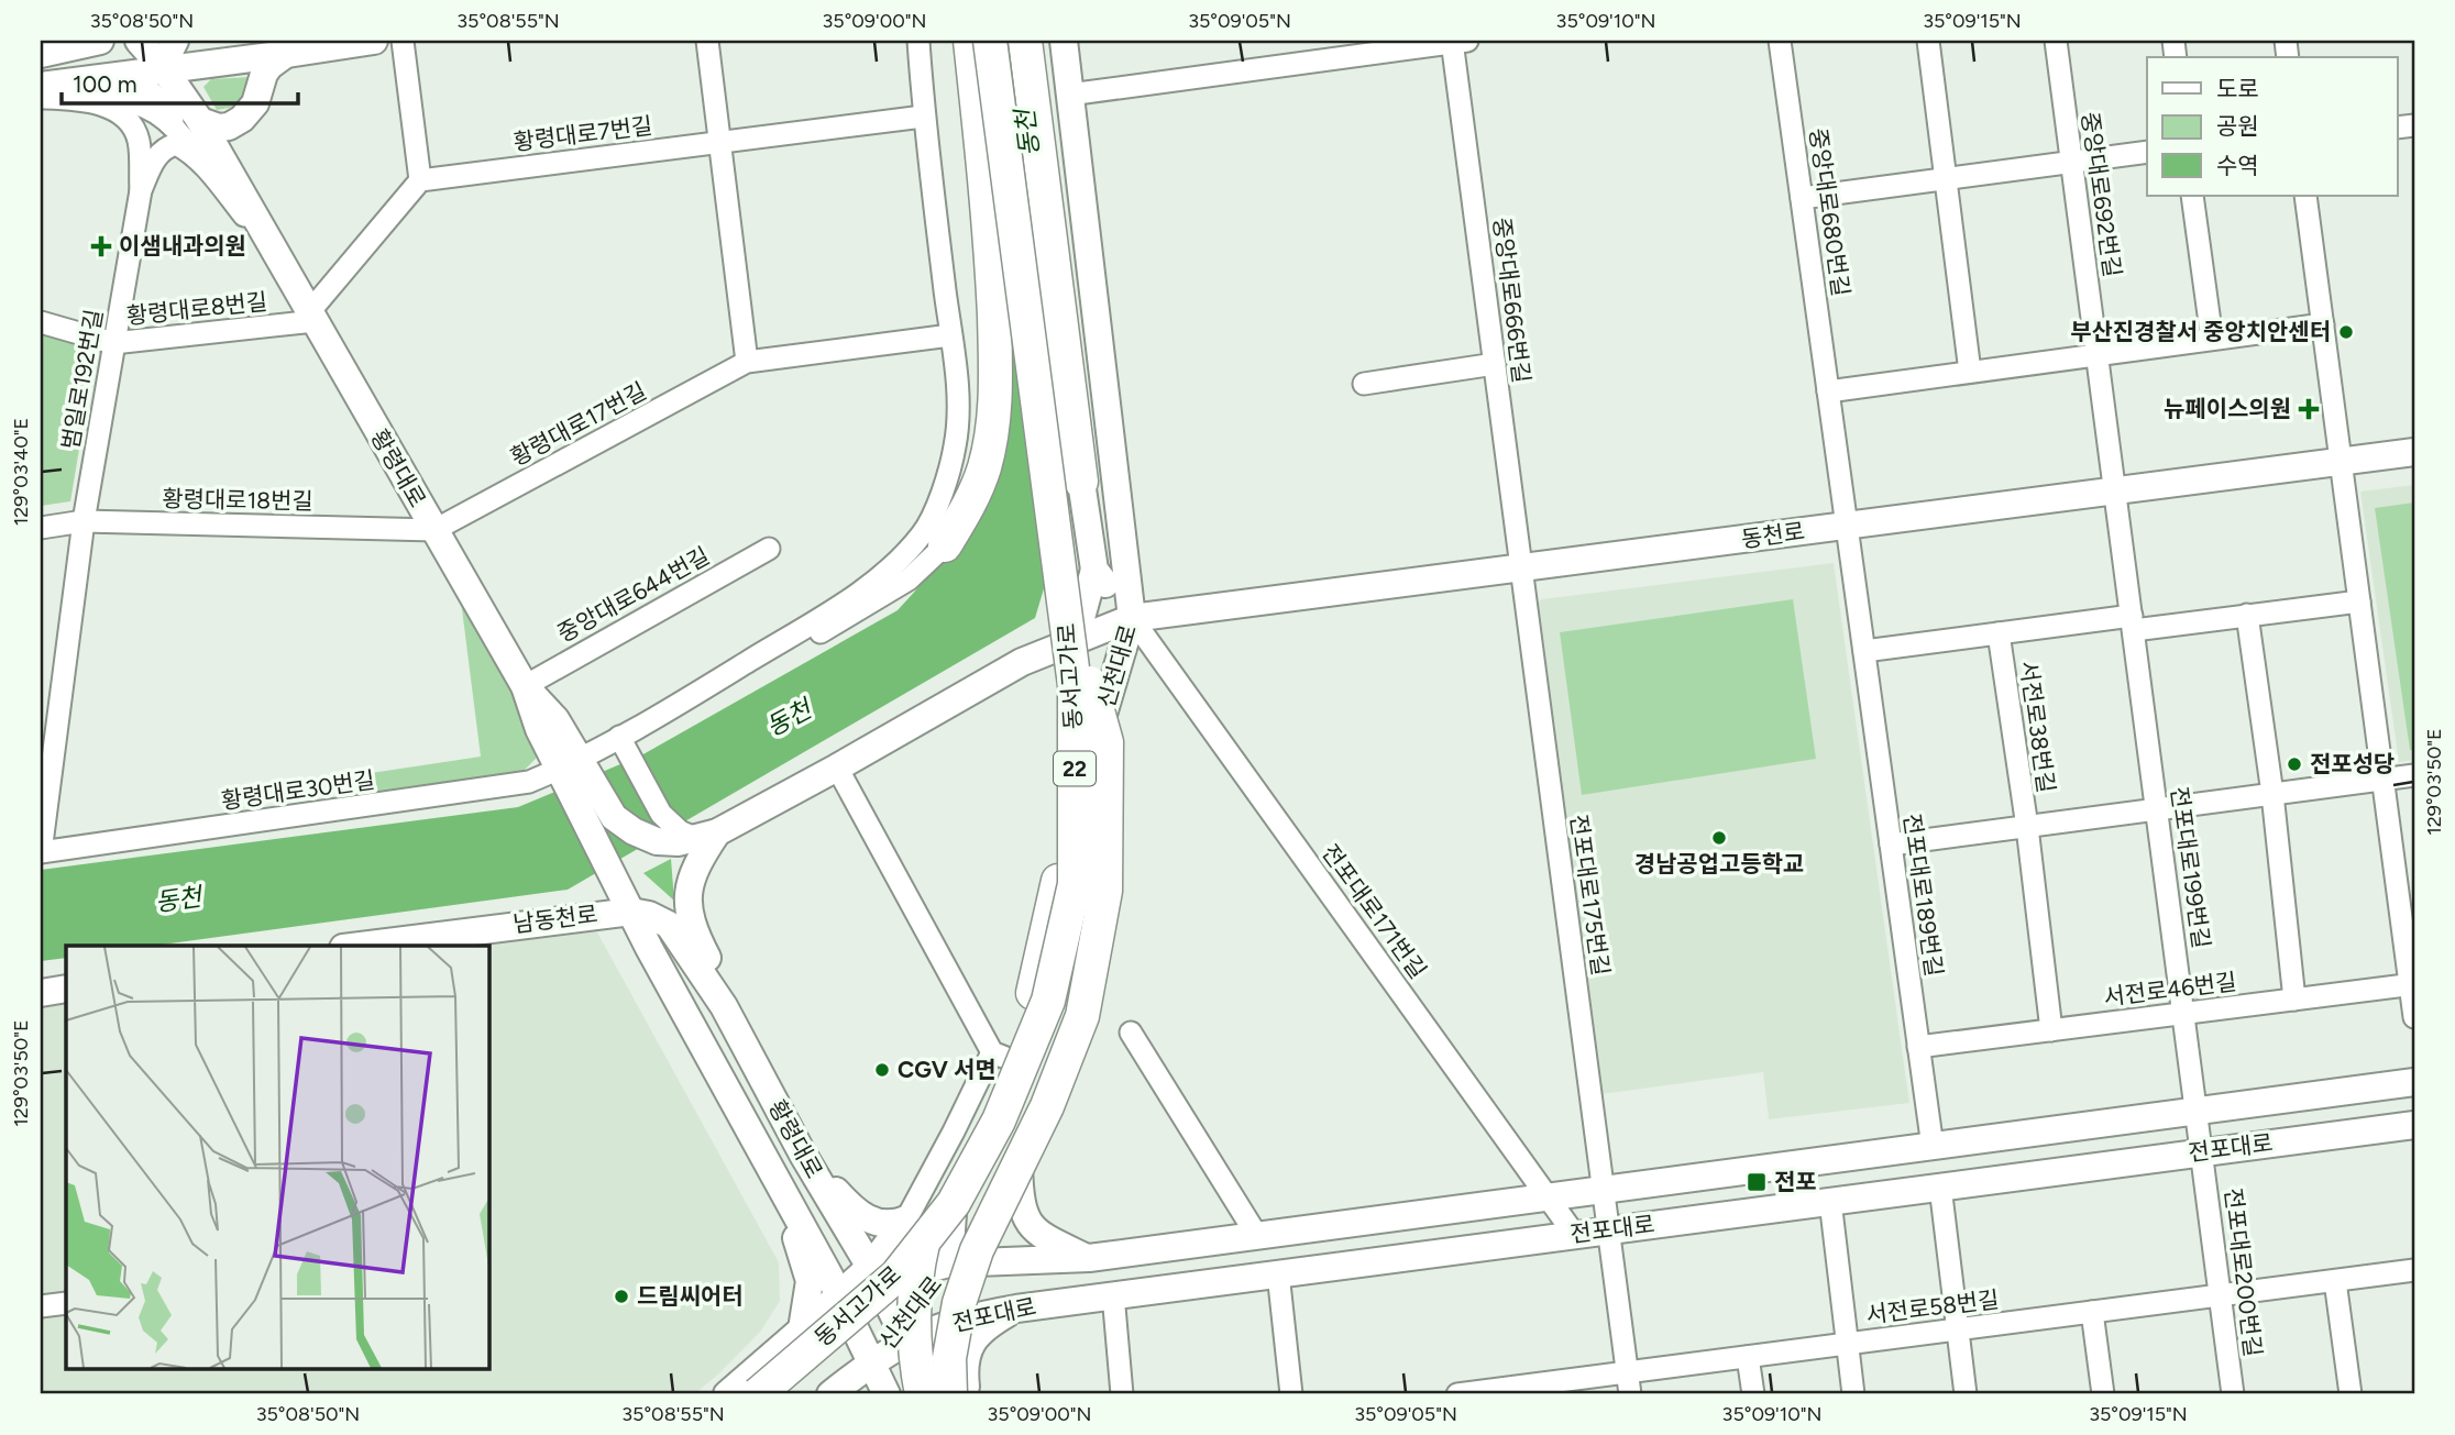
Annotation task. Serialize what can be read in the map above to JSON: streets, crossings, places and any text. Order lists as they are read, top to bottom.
{
  "streets": {
    "highway": ["동서고가로", "22"],
    "main road": [
      "황령대로",
      "동천로",
      "신천대로",
      "남동천로",
      "전포대로"
    ],
    "street": [
      "황령대로7번길",
      "중앙대로692번길",
      "중앙대로680번길",
      "중앙대로666번길",
      "황령대로8번길",
      "범일로192번길",
      "황령대로17번길",
      "황령대로18번길",
      "중앙대로644번길",
      "서전로38번길",
      "황령대로30번길",
      "전포대로199번길",
      "전포대로175번길",
      "전포대로189번길",
      "전포대로171번길",
      "서전로46번길",
      "전포대로200번길",
      "서전로58번길"
    ]
  },
  "crossings": [
    ["중앙대로692번길", "동천로"],
    ["중앙대로692번길", "전포대로199번길"],
    ["중앙대로680번길", "동천로"],
    ["중앙대로680번길", "전포대로189번길"],
    ["중앙대로666번길", "동천로"],
    ["중앙대로666번길", "전포대로175번길"],
    ["황령대로8번길", "범일로192번길"],
    ["황령대로8번길", "황령대로"],
    ["범일로192번길", "황령대로18번길"],
    ["범일로192번길", "황령대로30번길"],
    ["황령대로17번길", "황령대로"],
    ["황령대로17번길", "황령대로18번길"],
    ["황령대로", "황령대로18번길"],
    ["황령대로", "중앙대로644번길"],
    ["황령대로", "신천대로"],
    ["황령대로", "황령대로30번길"],
    ["황령대로", "남동천로"],
    ["황령대로", "전포대로"],
    ["동천로", "신천대로"],
    ["동천로", "전포대로199번길"],
    ["동천로", "전포대로175번길"],
    ["동천로", "전포대로189번길"],
    ["동천로", "전포대로171번길"],
    ["신천대로", "전포대로171번길"],
    ["신천대로", "전포대로"],
    ["서전로38번길", "전포대로199번길"],
    ["서전로38번길", "전포대로189번길"],
    ["전포대로199번길", "서전로46번길"],
    ["전포대로199번길", "전포대로"],
    ["전포대로199번길", "전포대로200번길"],
    ["전포대로175번길", "전포대로"],
    ["전포대로175번길", "서전로58번길"],
    ["전포대로189번길", "서전로46번길"],
    ["전포대로189번길", "전포대로"],
    ["전포대로171번길", "전포대로"],
    ["전포대로", "전포대로200번길"],
    ["전포대로200번길", "서전로58번길"]
  ],
  "water": ["동천"],
  "places": {
    "health": ["이샘내과의원", "뉴페이스의원"],
    "other": [
      "부산진경찰서 중앙치안센터",
      "전포성당",
      "경남공업고등학교",
      "CGV 서면",
      "드림씨어터"
    ],
    "transit": ["전포"]
  },
  "legend": ["도로", "공원", "수역"],
  "scale_bar": "100 m",
  "coordinates": [
    "35°08'50\"N",
    "35°08'55\"N",
    "35°09'00\"N",
    "35°09'05\"N",
    "35°09'10\"N",
    "35°09'15\"N",
    "129°03'40\"E",
    "129°03'50\"E"
  ]
}
